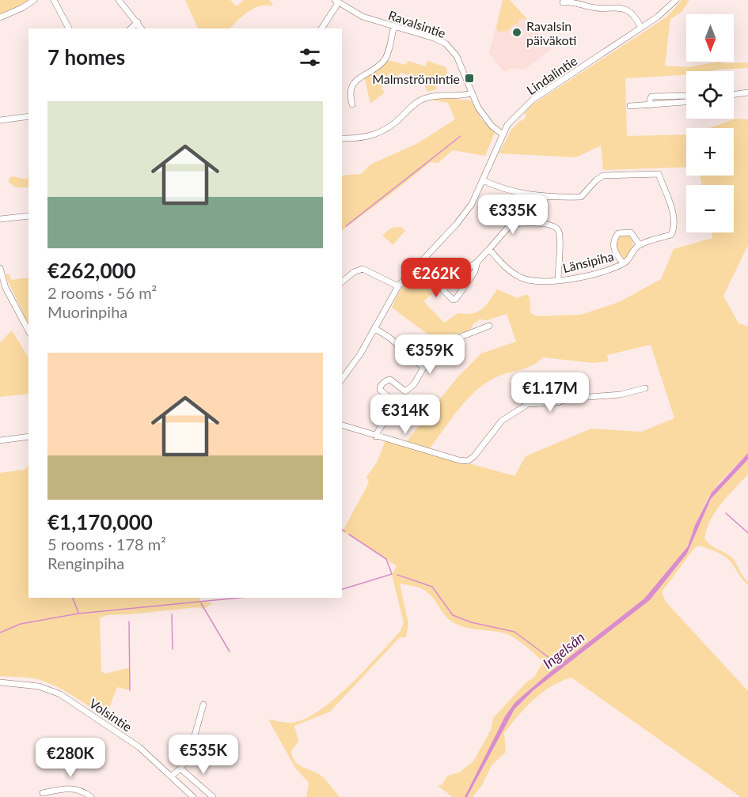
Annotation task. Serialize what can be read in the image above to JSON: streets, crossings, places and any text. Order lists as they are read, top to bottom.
{
  "streets": {
    "street": [
      "Ravalsintie",
      "Lindalintie",
      "Länsipiha",
      "Volsintie"
    ]
  },
  "crossings": [
    ["Ravalsintie", "Lindalintie"]
  ],
  "water": ["Ingelsån"],
  "places": {
    "other": ["Ravalsin päiväkoti"],
    "transit": ["Malmströmintie"]
  },
  "north": "bottom",
  "page": {
    "map_buttons": ["+", "−"],
    "heading": "7 homes",
    "list": [
      {
        "name": "€262,000",
        "note": "2 rooms · 56 m² · Muorinpiha"
      },
      {
        "name": "€1,170,000",
        "note": "5 rooms · 178 m² · Renginpiha"
      }
    ],
    "price": [
      "€335K",
      "€262K",
      "€359K",
      "€1.17M",
      "€314K",
      "€535K",
      "€280K"
    ]
  }
}
